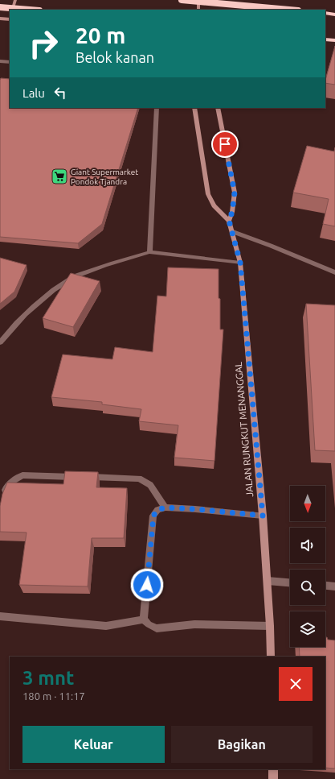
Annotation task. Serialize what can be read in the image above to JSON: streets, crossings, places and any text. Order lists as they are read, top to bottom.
{
  "streets": {
    "main road": ["JALAN RUNGKUT MENANGGAL"]
  },
  "places": {
    "supermarket": ["Giant Supermarket Pondok Tjandra"]
  },
  "north": "bottom",
  "page": {
    "turn": ["20 m", "Belok kanan"],
    "then": "Lalu",
    "heading": ["3 mnt", "180 m · 11:17"],
    "buttons": ["Keluar", "Bagikan"]
  }
}
